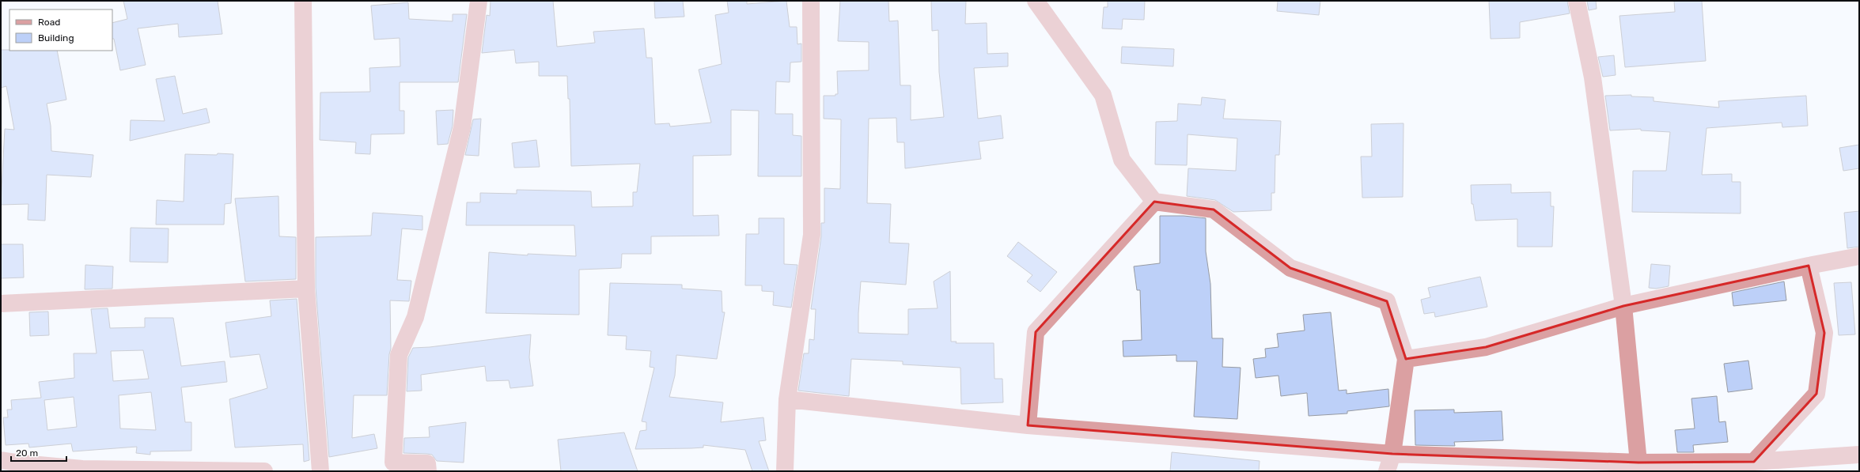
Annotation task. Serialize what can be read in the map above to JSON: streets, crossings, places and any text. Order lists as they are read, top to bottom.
{
  "legend": ["Road", "Building"],
  "scale_bar": "20 m"
}
